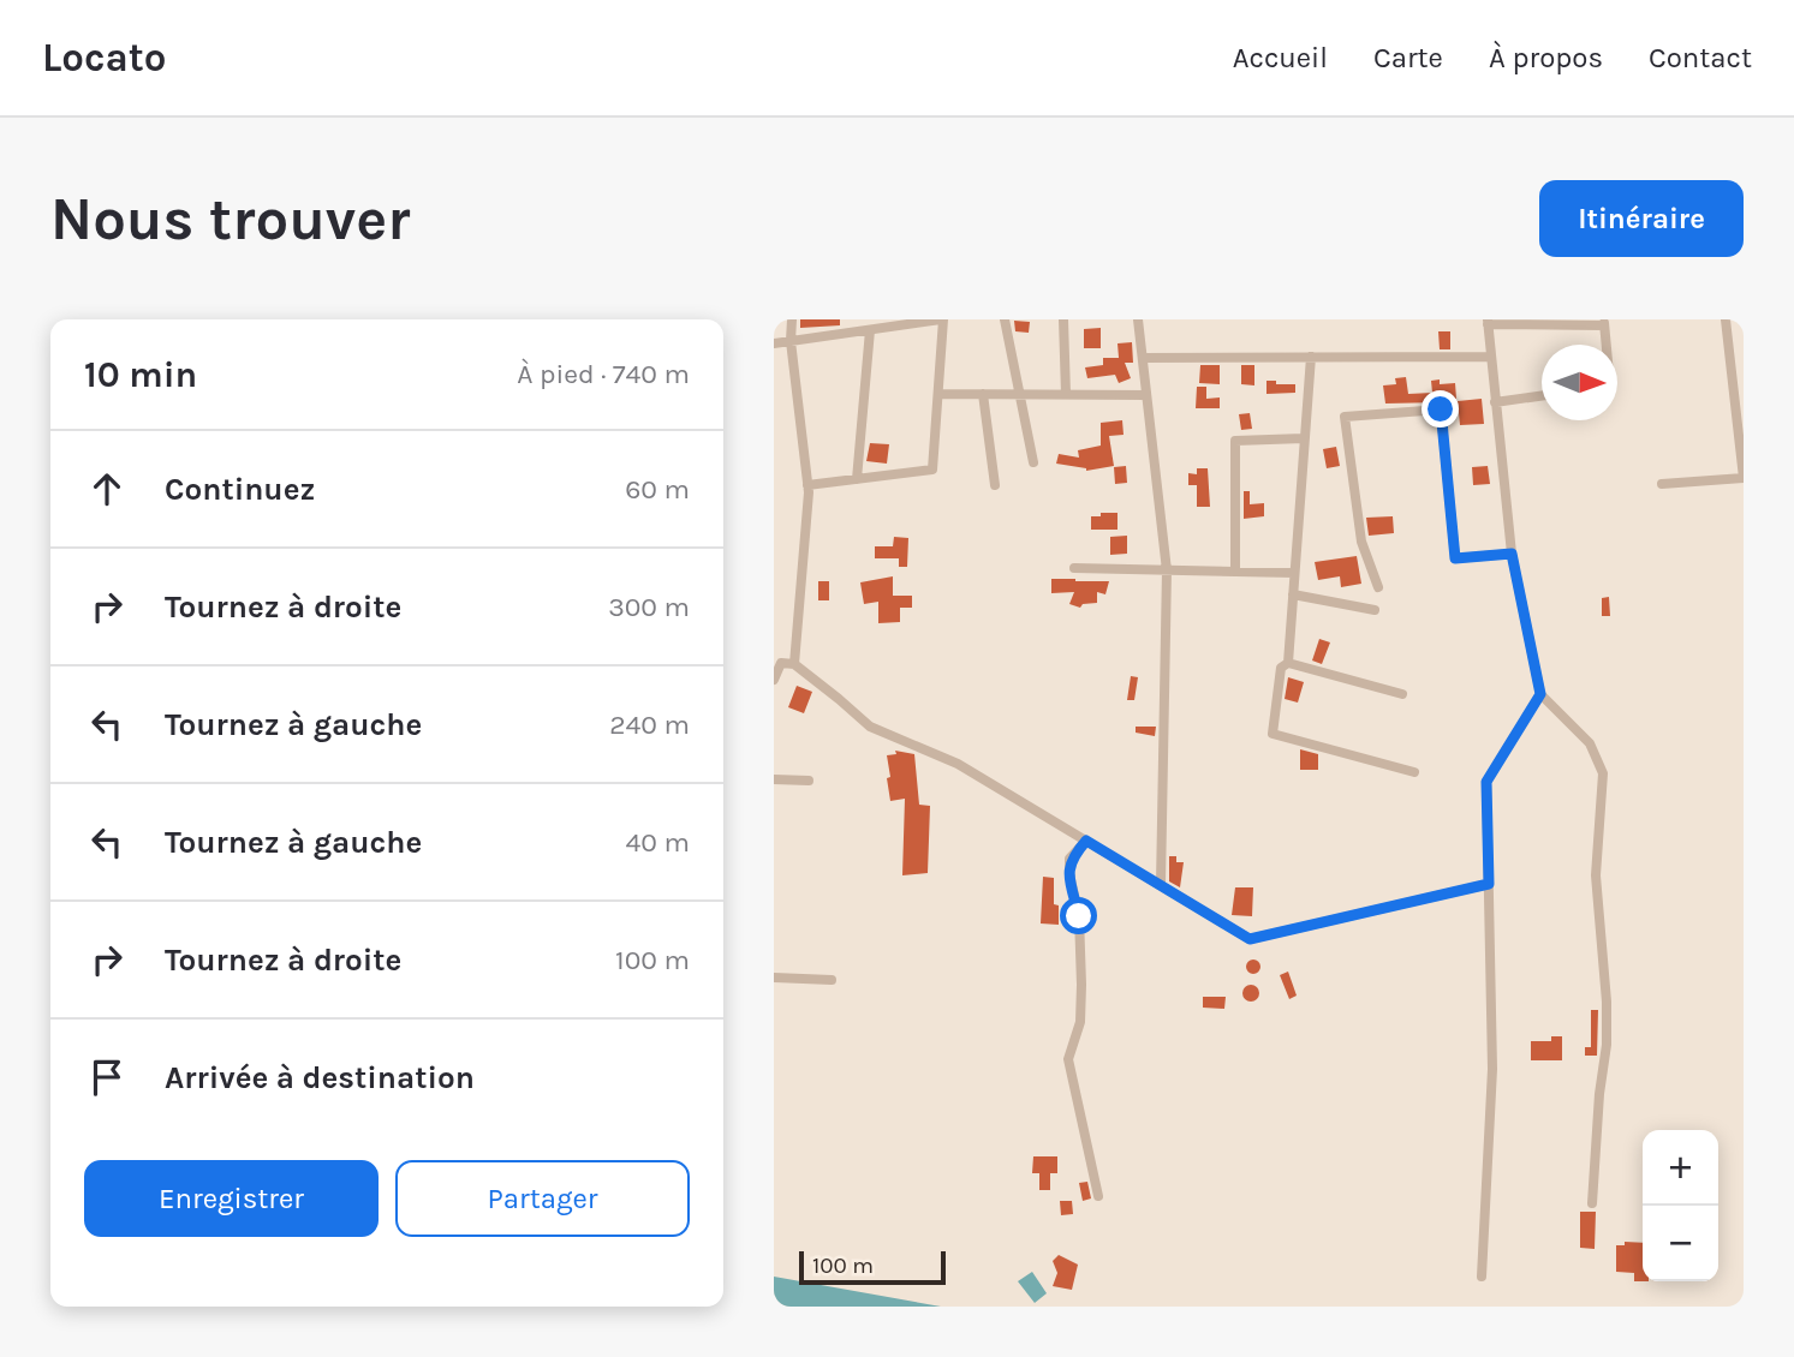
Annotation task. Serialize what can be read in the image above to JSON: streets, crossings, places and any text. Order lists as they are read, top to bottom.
{
  "scale_bar": "100 m",
  "north": "right",
  "page": {
    "header": "Locato",
    "nav": [
      "Accueil",
      "Carte",
      "À propos",
      "Contact"
    ],
    "buttons": [
      "Itinéraire",
      ["Enregistrer", "Partager"]
    ],
    "title": "Nous trouver",
    "heading": ["10 min", "À pied · 740 m"],
    "list": [
      ["Continuez", "60 m"],
      ["Tournez à droite", "300 m"],
      ["Tournez à gauche", "240 m"],
      ["Tournez à gauche", "40 m"],
      ["Tournez à droite", "100 m"],
      "Arrivée à destination"
    ],
    "map_buttons": ["+", "−"],
    "scale": "100 m"
  }
}
